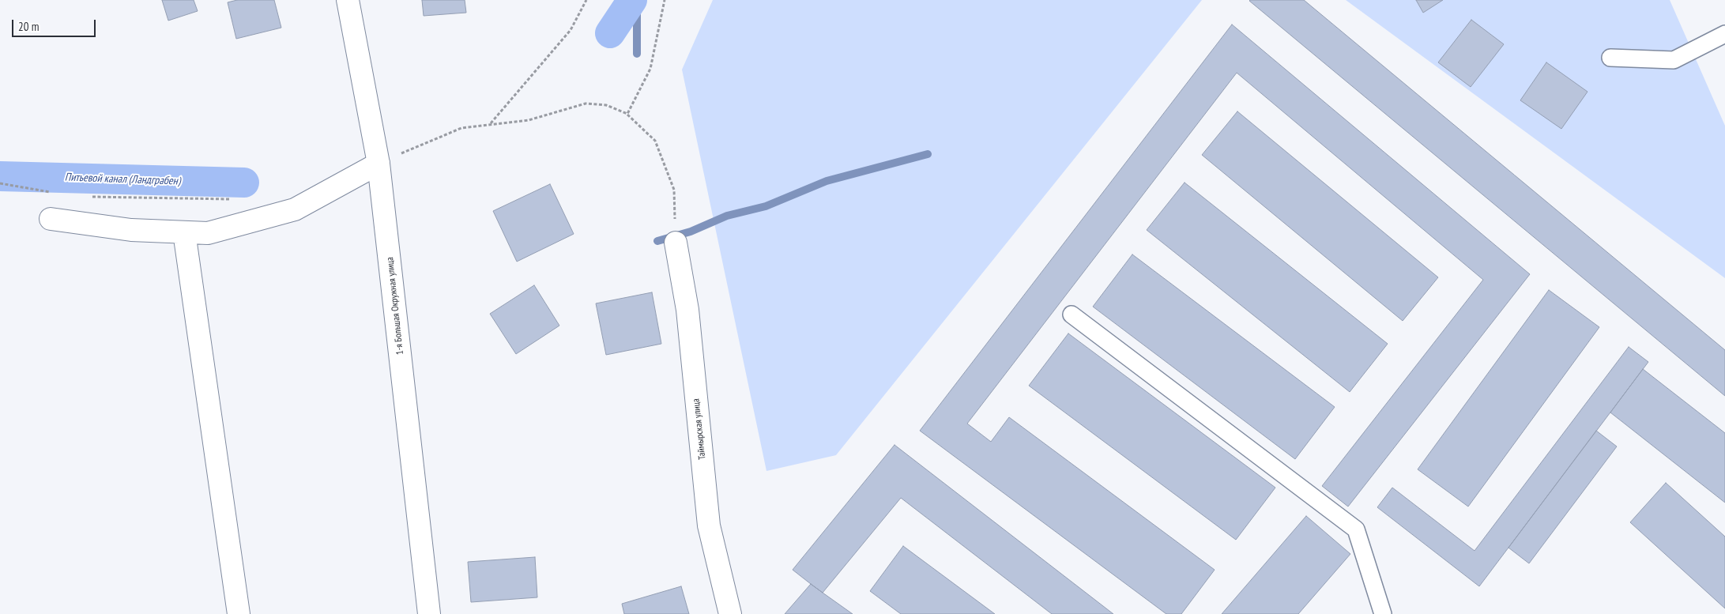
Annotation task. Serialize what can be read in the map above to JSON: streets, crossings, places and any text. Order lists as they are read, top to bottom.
{
  "streets": {
    "street": ["1-я Большая Окружная улица", "Таймырская улица"]
  },
  "water": ["Питьевой канал (Ландграбен)"],
  "scale_bar": "20 m"
}
